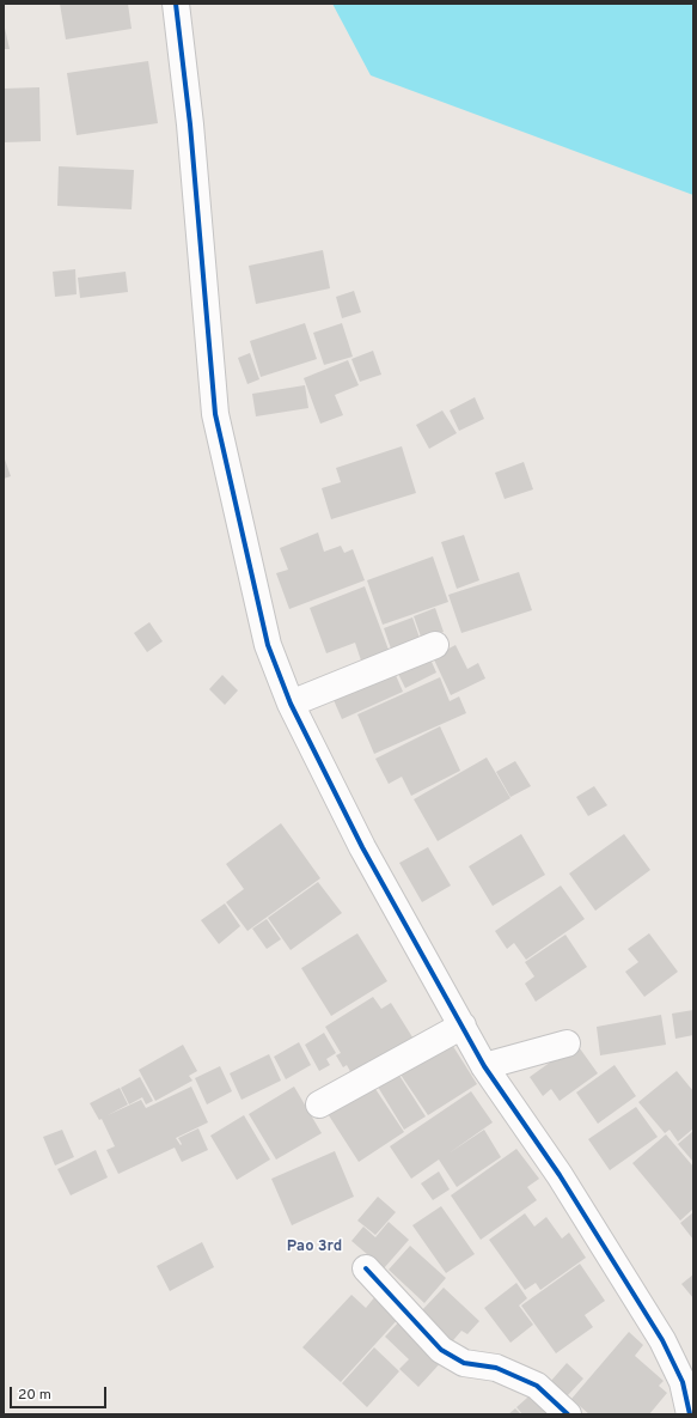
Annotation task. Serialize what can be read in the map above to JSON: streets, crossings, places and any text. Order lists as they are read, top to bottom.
{
  "districts": ["Pao 3rd"],
  "scale_bar": "20 m"
}
